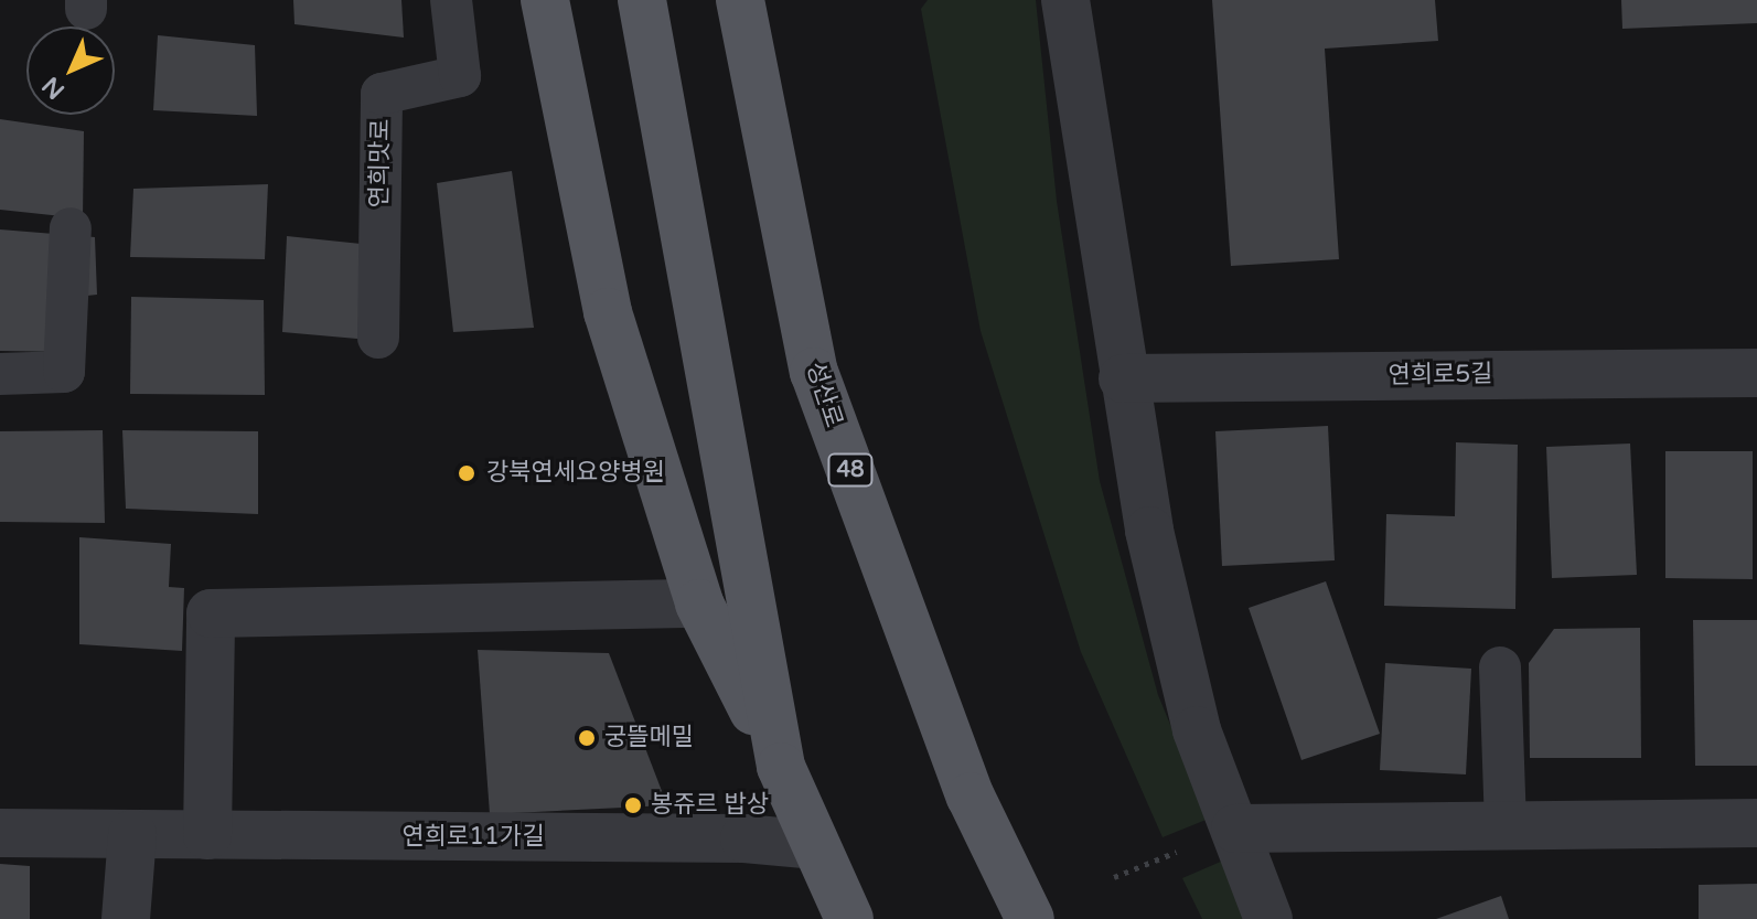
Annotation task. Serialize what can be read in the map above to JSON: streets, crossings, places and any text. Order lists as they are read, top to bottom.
{
  "streets": {
    "main road": ["성산로", "48"],
    "street": ["연희로5길", "연희로11가길"],
    "lane": ["연희맛로"]
  },
  "places": ["강북연세요양병원", "궁뜰메밀", "봉쥬르 밥상"],
  "north": "bottom left"
}
